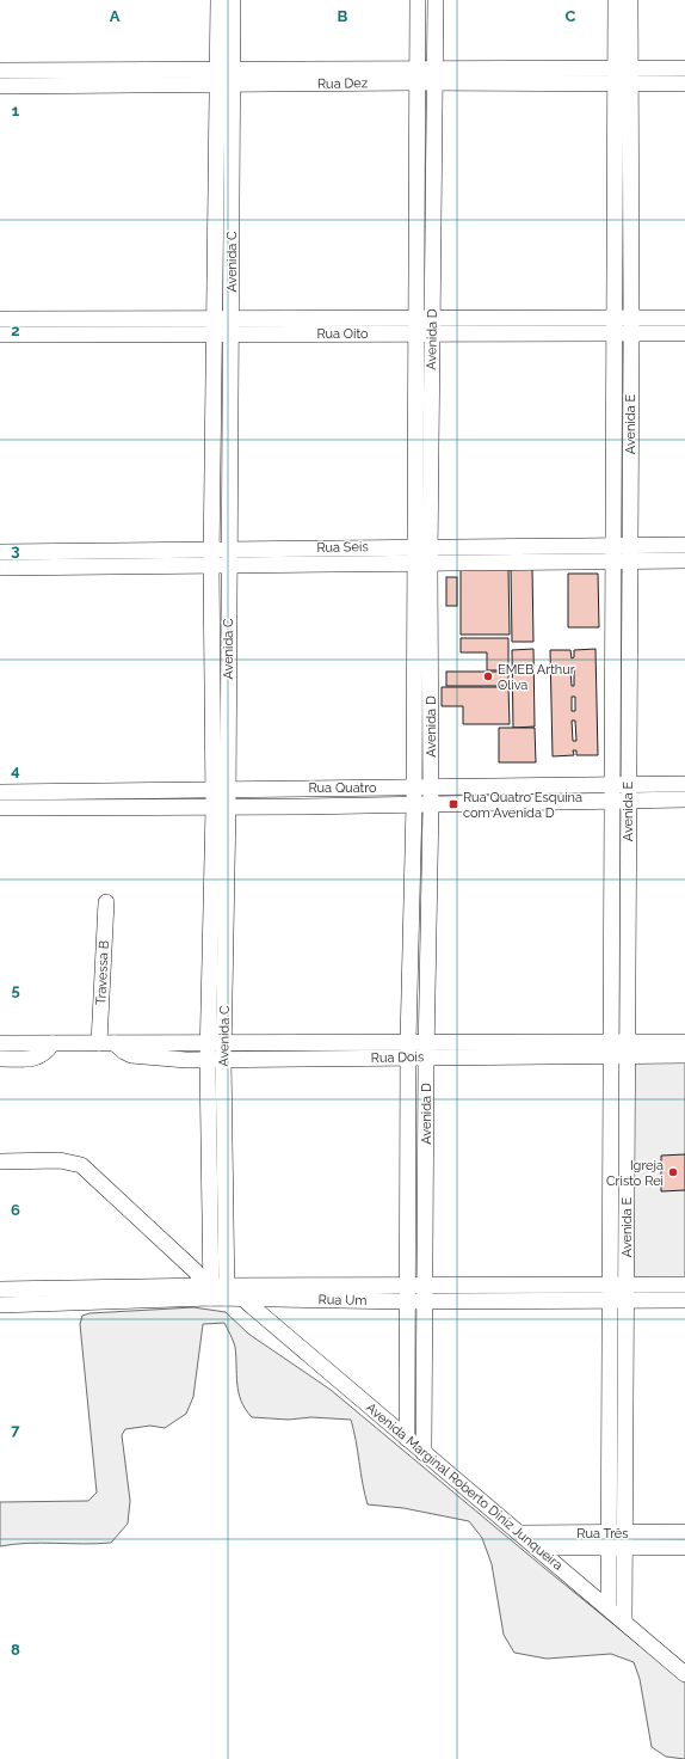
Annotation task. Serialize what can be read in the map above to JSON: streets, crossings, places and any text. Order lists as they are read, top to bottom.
{
  "streets": {
    "street": [
      "Rua Dez",
      "Avenida C",
      "Rua Oito",
      "Avenida D",
      "Avenida E",
      "Rua Seis",
      "Rua Quatro",
      "Travessa B",
      "Rua Dois",
      "Rua Um",
      "Avenida Marginal Roberto Diniz Junqueira",
      "Rua Três"
    ]
  },
  "crossings": [
    ["Rua Dez", "Avenida C"],
    ["Rua Dez", "Avenida D"],
    ["Rua Dez", "Avenida E"],
    ["Avenida C", "Rua Oito"],
    ["Avenida C", "Rua Seis"],
    ["Avenida C", "Rua Quatro"],
    ["Avenida C", "Rua Dois"],
    ["Avenida C", "Rua Um"],
    ["Avenida C", "Avenida Marginal Roberto Diniz Junqueira"],
    ["Rua Oito", "Avenida D"],
    ["Rua Oito", "Avenida E"],
    ["Avenida D", "Rua Seis"],
    ["Avenida D", "Rua Quatro"],
    ["Avenida D", "Rua Dois"],
    ["Avenida D", "Rua Um"],
    ["Avenida D", "Avenida Marginal Roberto Diniz Junqueira"],
    ["Avenida E", "Rua Seis"],
    ["Avenida E", "Rua Quatro"],
    ["Avenida E", "Rua Dois"],
    ["Avenida E", "Rua Um"],
    ["Avenida E", "Avenida Marginal Roberto Diniz Junqueira"],
    ["Avenida E", "Rua Três"],
    ["Travessa B", "Rua Dois"],
    ["Rua Um", "Avenida Marginal Roberto Diniz Junqueira"],
    ["Avenida Marginal Roberto Diniz Junqueira", "Rua Três"]
  ],
  "places": {
    "other": ["EMEB Arthur Oliva", "Igreja Cristo Rei"],
    "transit": ["Rua Quatro Esquina com Avenida D"]
  },
  "grid": {
    "columns": ["A", "B", "C"],
    "rows": [
      "1",
      "2",
      "3",
      "4",
      "5",
      "6",
      "7",
      "8"
    ]
  }
}
